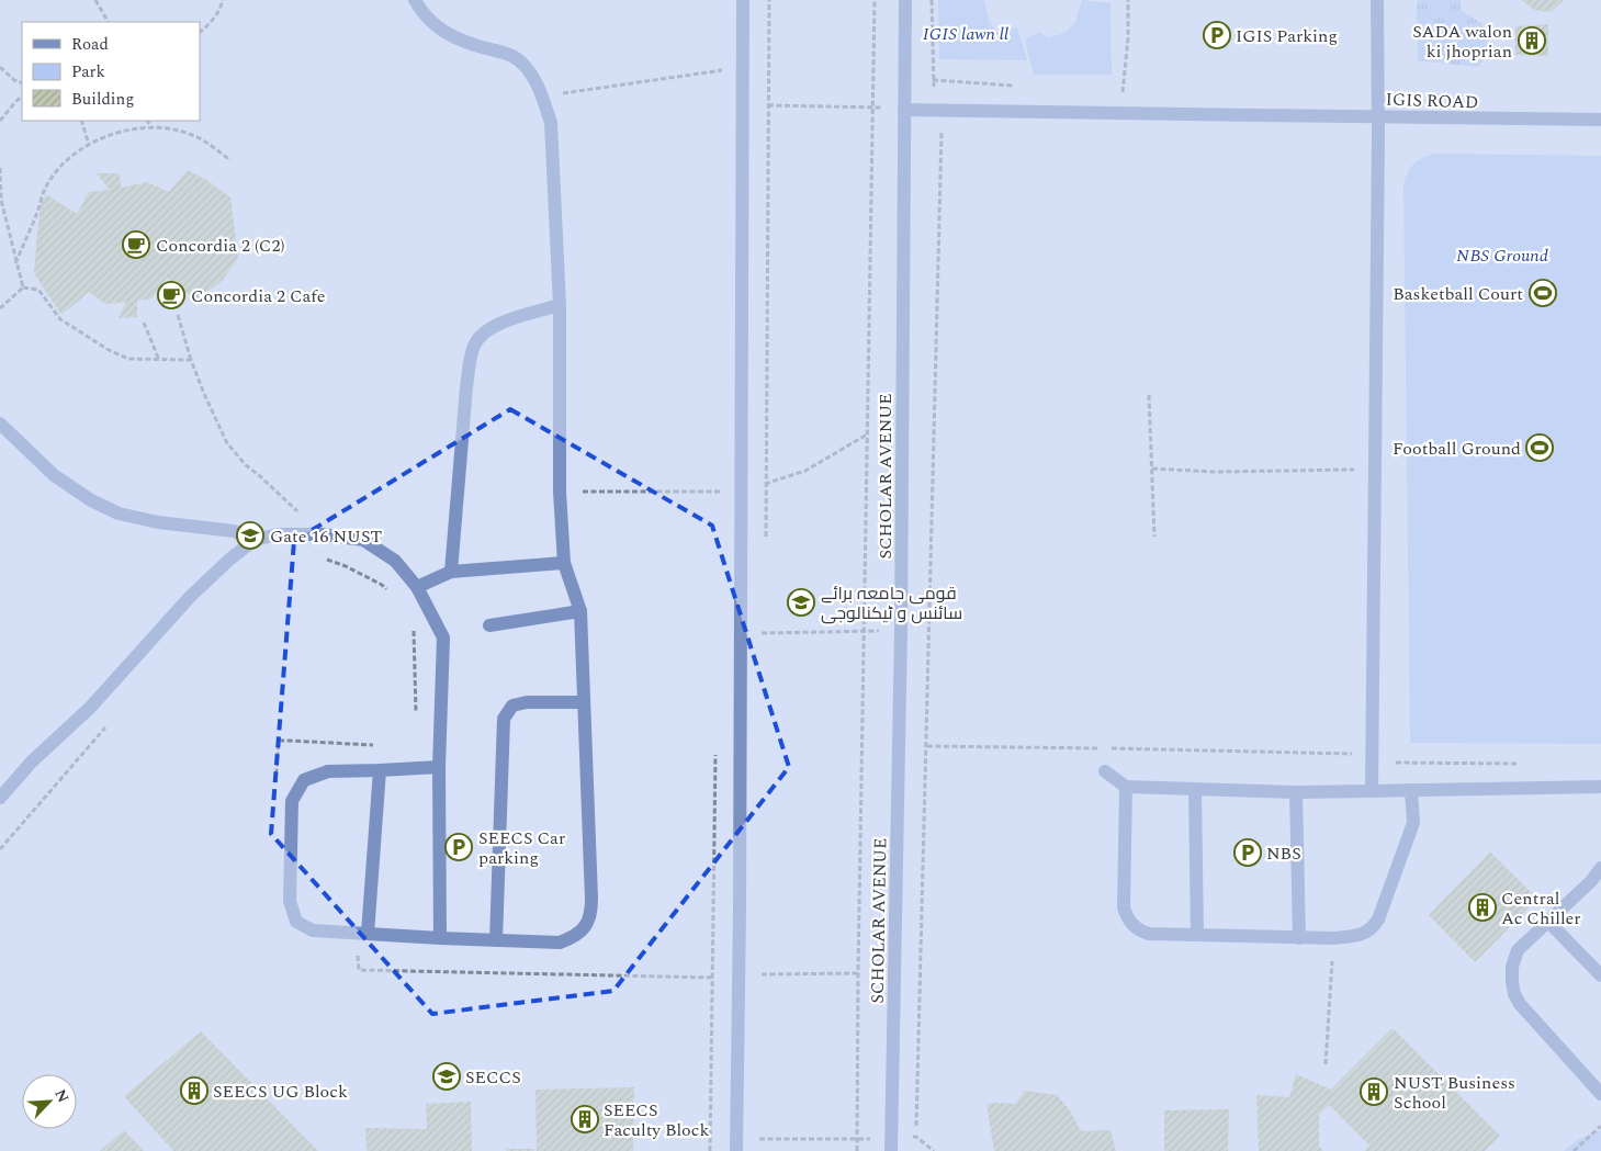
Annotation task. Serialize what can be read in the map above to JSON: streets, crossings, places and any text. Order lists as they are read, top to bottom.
{
  "streets": {
    "lane": ["IGIS ROAD", "SCHOLAR AVENUE"]
  },
  "parks": ["IGIS lawn ll", "NBS Ground"],
  "places": {
    "parking": ["IGIS Parking", "SEECS Car parking", "NBS"],
    "building": [
      "SADA walon ki jhoprian",
      "Central Ac Chiller",
      "SEECS UG Block",
      "NUST Business School",
      "SEECS Faculty Block"
    ],
    "cafe": ["Concordia 2 (C2)", "Concordia 2 Cafe"],
    "sports": ["Basketball Court", "Football Ground"],
    "school or university": ["Gate 16 NUST", "قومی جامعہ برائے سائنس و ٹیکنالوجی", "SECCS"]
  },
  "legend": ["Road", "Park", "Building"],
  "north": "top right"
}
